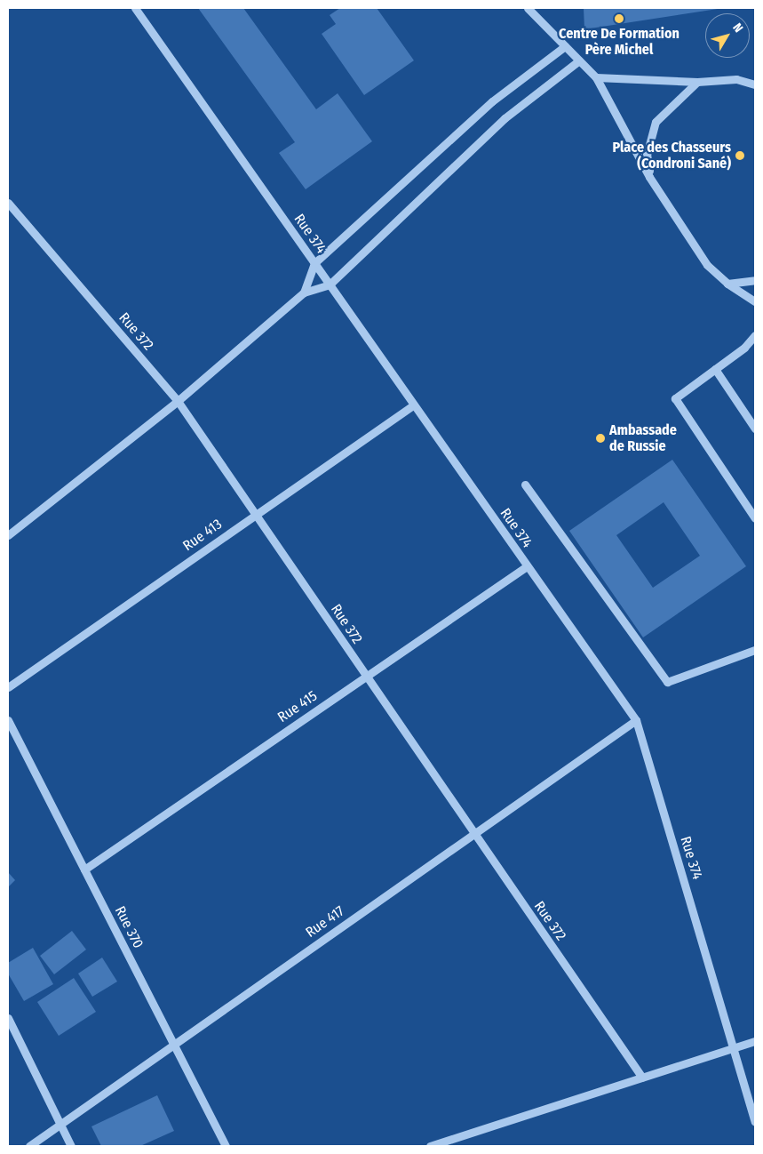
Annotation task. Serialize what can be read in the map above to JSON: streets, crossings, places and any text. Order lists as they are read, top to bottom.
{
  "streets": {
    "street": [
      "Rue 374",
      "Rue 372",
      "Rue 413",
      "Rue 415",
      "Rue 417",
      "Rue 370"
    ]
  },
  "crossings": [
    ["Rue 374", "Rue 413"],
    ["Rue 374", "Rue 415"],
    ["Rue 374", "Rue 417"],
    ["Rue 372", "Rue 413"],
    ["Rue 372", "Rue 415"],
    ["Rue 372", "Rue 417"],
    ["Rue 415", "Rue 370"],
    ["Rue 417", "Rue 370"]
  ],
  "places": ["Centre De Formation Père Michel", "Place des Chasseurs (Condroni Sané)", "Ambassade de Russie"],
  "north": "top right"
}
